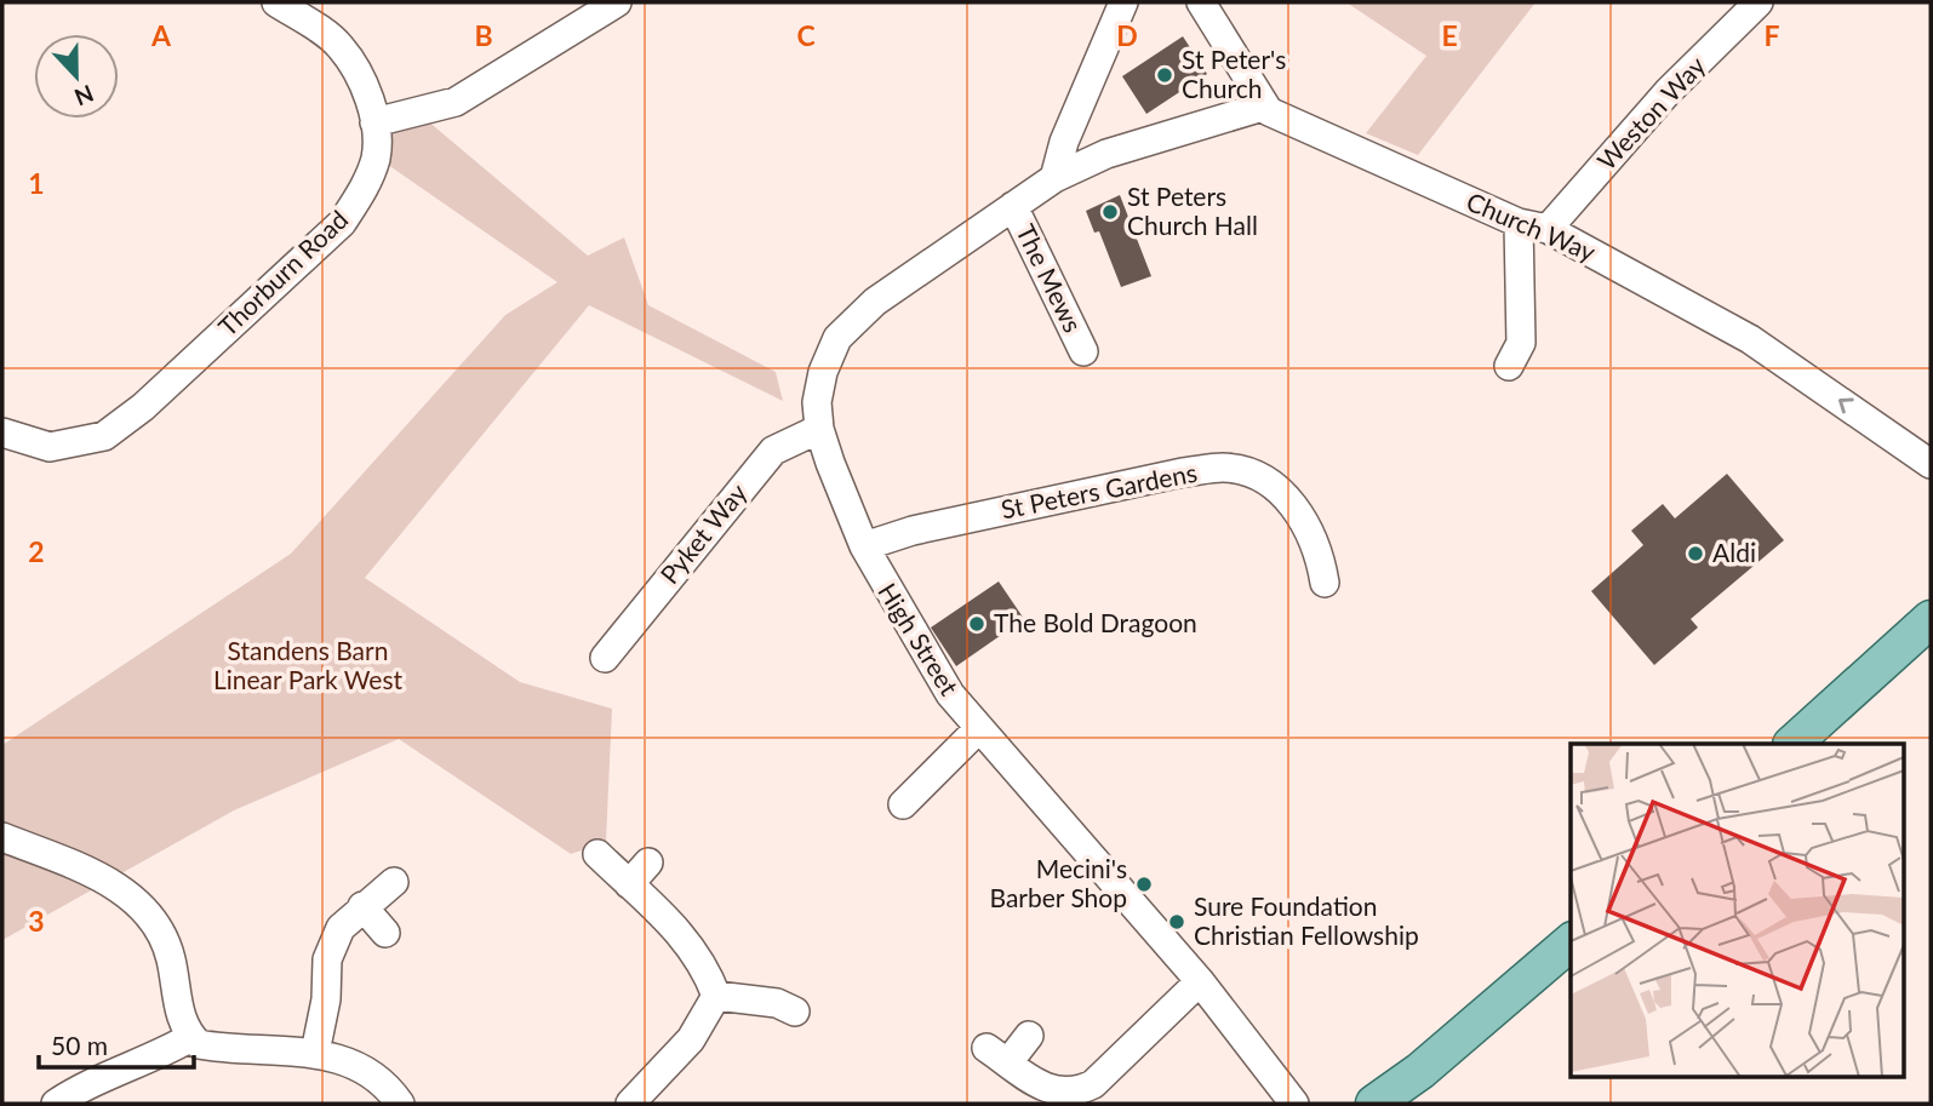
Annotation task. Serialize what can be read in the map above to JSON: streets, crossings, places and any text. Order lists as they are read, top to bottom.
{
  "streets": {
    "street": [
      "Weston Way",
      "Church Way",
      "Thorburn Road",
      "The Mews",
      "St Peters Gardens",
      "Pyket Way",
      "High Street"
    ]
  },
  "crossings": [
    ["Weston Way", "Church Way"],
    ["Church Way", "High Street"],
    ["The Mews", "High Street"],
    ["St Peters Gardens", "High Street"],
    ["Pyket Way", "High Street"]
  ],
  "one_way": ["Church Way"],
  "parks": ["Standens Barn Linear Park West"],
  "places": [
    "St Peter's Church",
    "St Peters Church Hall",
    "Aldi",
    "The Bold Dragoon",
    "Mecini's Barber Shop",
    "Sure Foundation Christian Fellowship"
  ],
  "scale_bar": "50 m",
  "north": "bottom",
  "grid": {
    "columns": [
      "A",
      "B",
      "C",
      "D",
      "E",
      "F"
    ],
    "rows": ["1", "2", "3"]
  }
}
